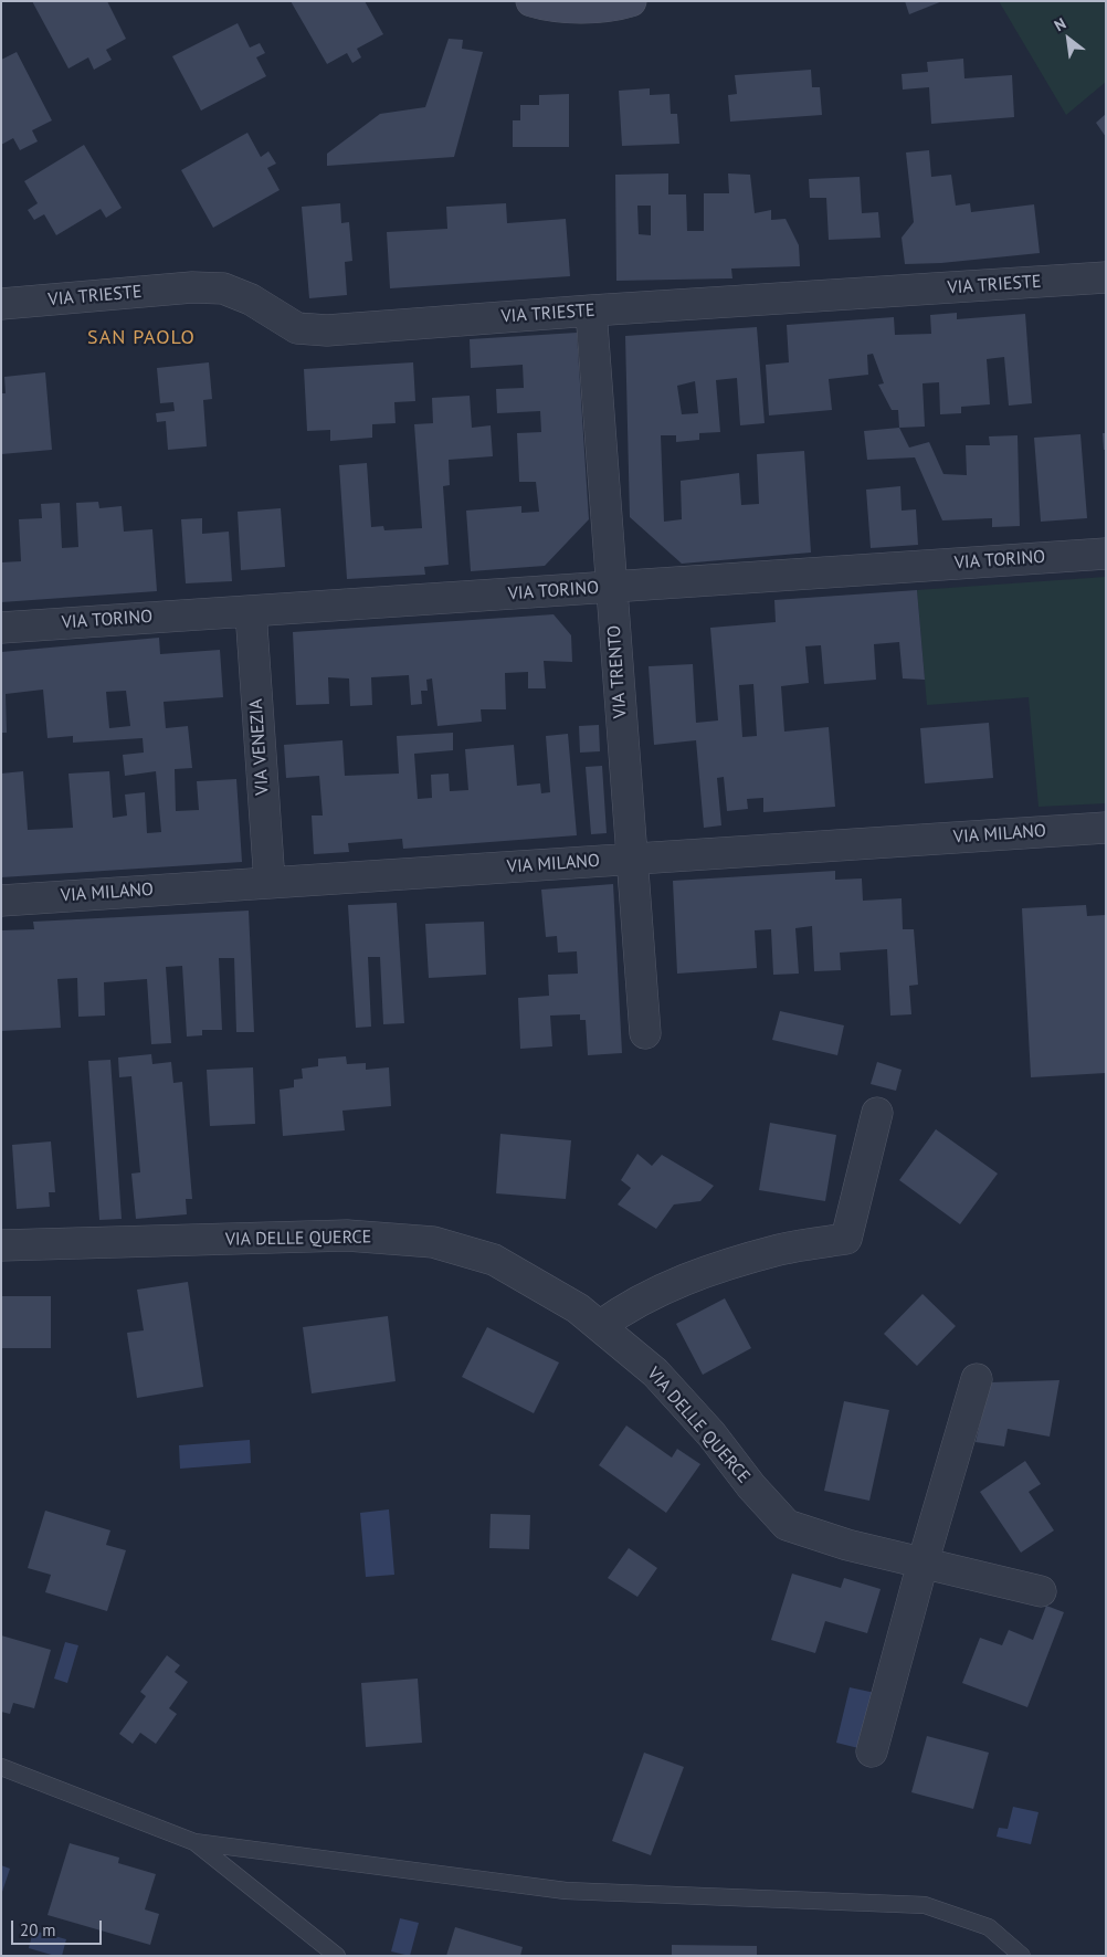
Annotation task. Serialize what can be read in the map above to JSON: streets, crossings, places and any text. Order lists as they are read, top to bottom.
{
  "streets": {
    "street": [
      "VIA TRIESTE",
      "VIA TORINO",
      "VIA TRENTO",
      "VIA VENEZIA",
      "VIA MILANO",
      "VIA DELLE QUERCE"
    ]
  },
  "crossings": [
    ["VIA TRIESTE", "VIA TRENTO"],
    ["VIA TORINO", "VIA TRENTO"],
    ["VIA TORINO", "VIA VENEZIA"],
    ["VIA TRENTO", "VIA MILANO"],
    ["VIA VENEZIA", "VIA MILANO"]
  ],
  "districts": ["SAN PAOLO"],
  "scale_bar": "20 m",
  "north": "top left"
}
